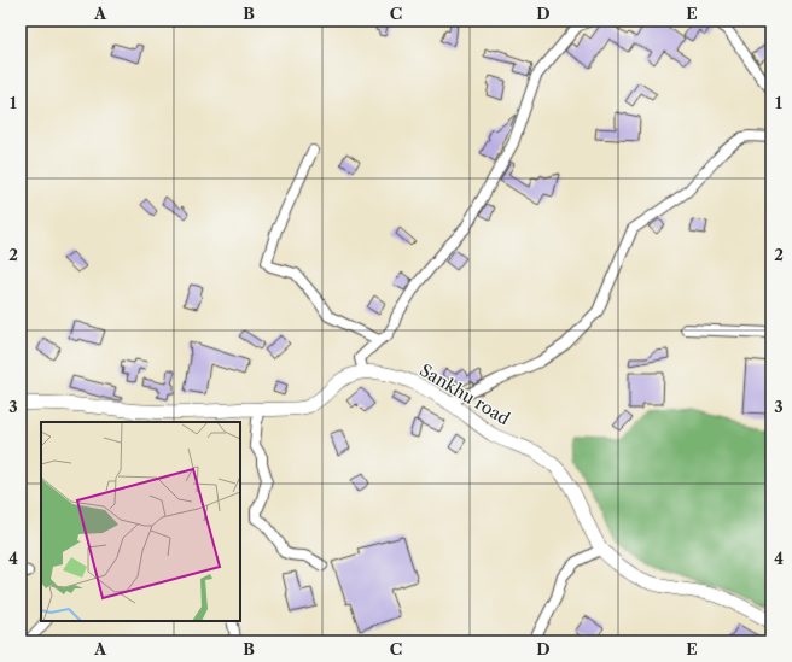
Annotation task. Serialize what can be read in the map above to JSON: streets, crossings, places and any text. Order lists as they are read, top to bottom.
{
  "streets": {
    "main road": ["Sankhu road"]
  },
  "grid": {
    "columns": [
      "A",
      "B",
      "C",
      "D",
      "E"
    ],
    "rows": [
      "1",
      "2",
      "3",
      "4"
    ]
  }
}
